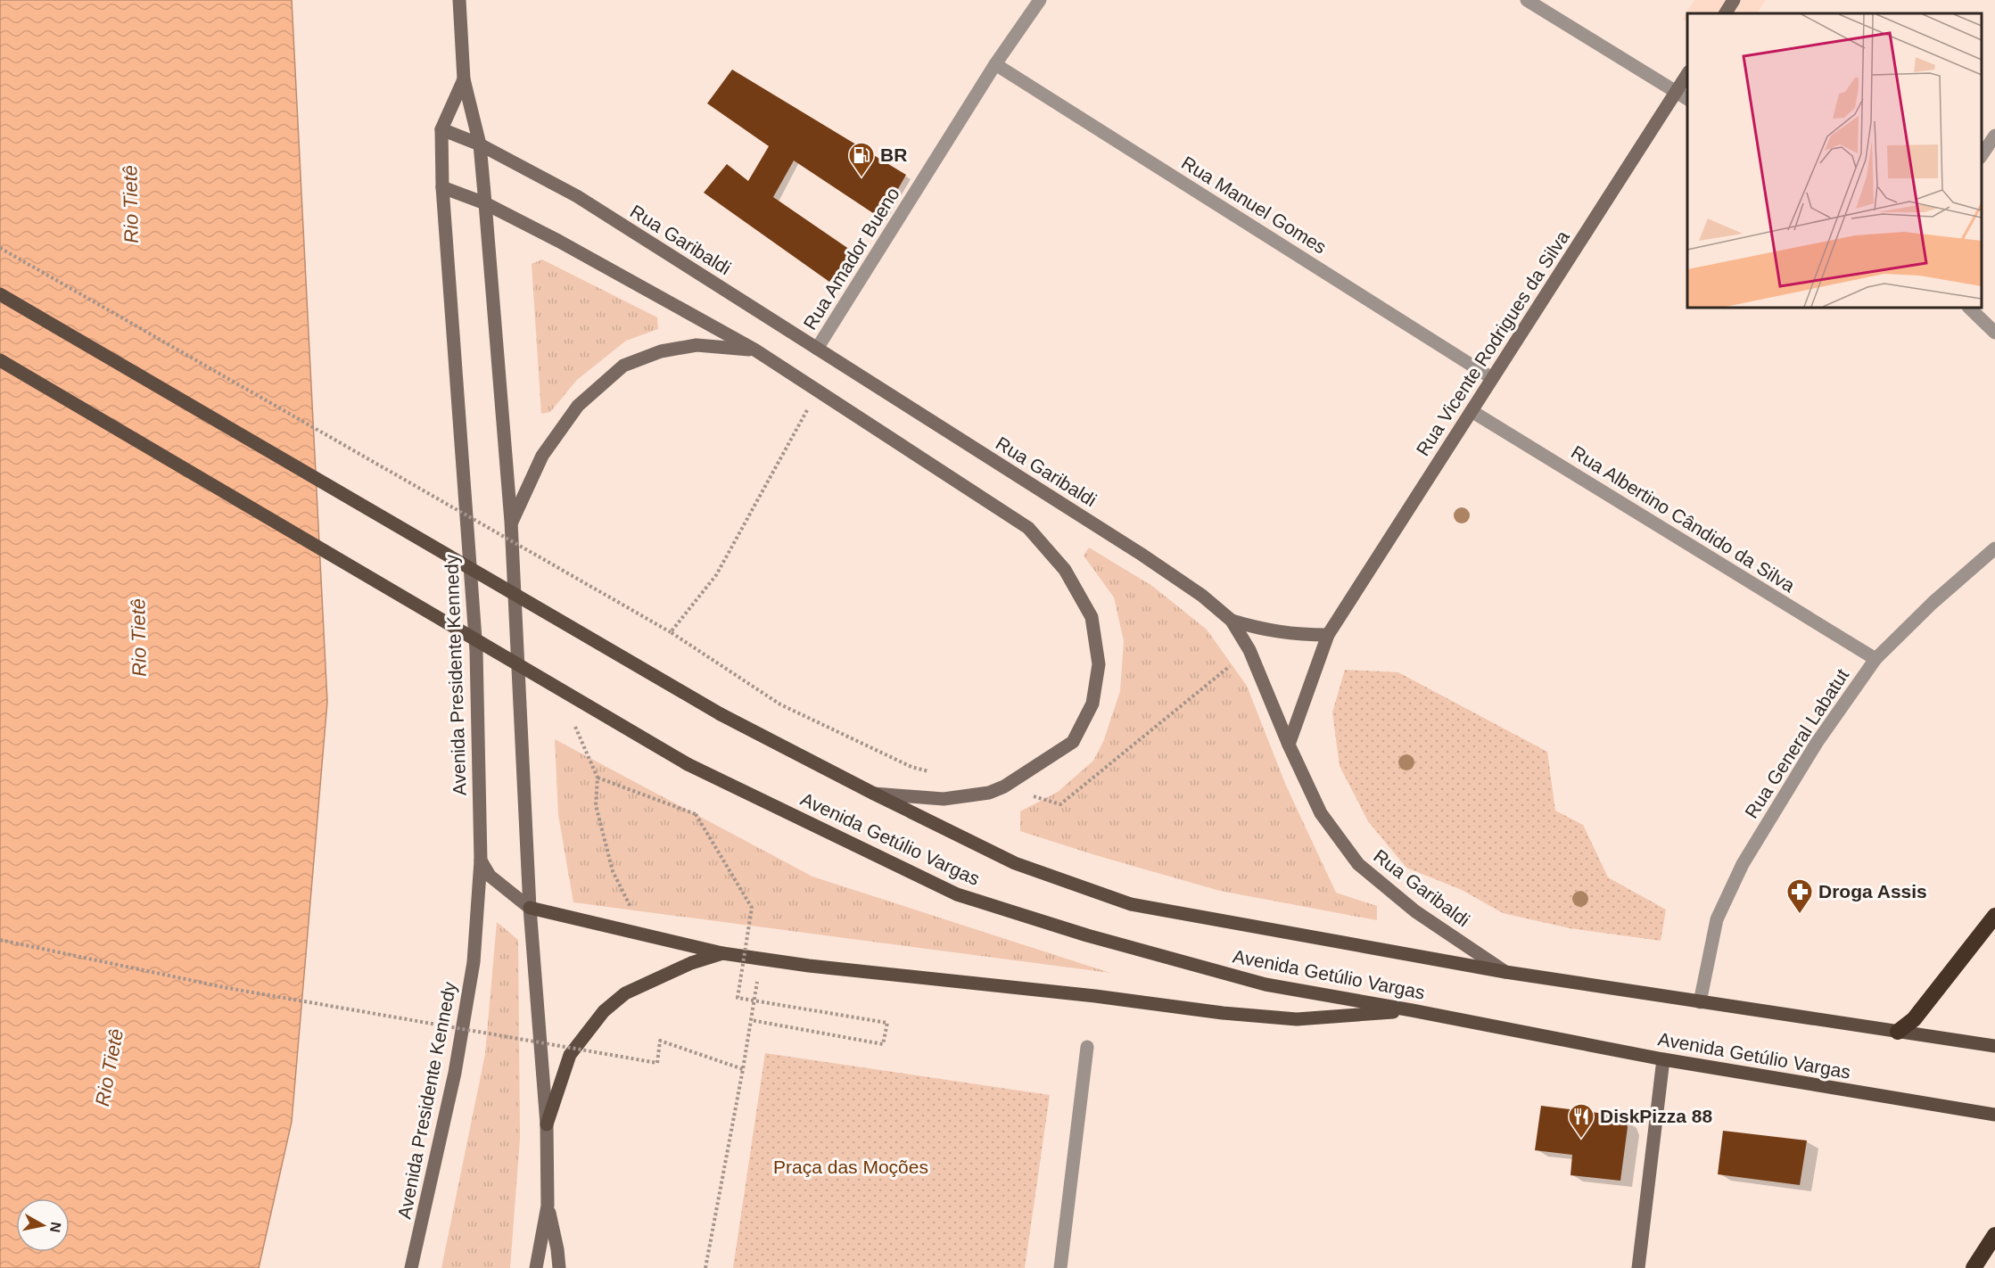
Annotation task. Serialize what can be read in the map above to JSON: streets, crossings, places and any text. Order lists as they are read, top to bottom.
{
  "streets": {
    "main road": [
      "Rua Garibaldi",
      "Rua Vicente Rodrigues da Silva",
      "Avenida Presidente Kennedy",
      "Avenida Getúlio Vargas"
    ],
    "street": [
      "Rua Manuel Gomes",
      "Rua Amador Bueno",
      "Rua Albertino Cândido da Silva",
      "Rua General Labatut"
    ]
  },
  "crossings": [
    ["Rua Manuel Gomes", "Rua Amador Bueno"],
    ["Rua Manuel Gomes", "Rua Vicente Rodrigues da Silva"],
    ["Rua Garibaldi", "Rua Amador Bueno"],
    ["Rua Garibaldi", "Rua Vicente Rodrigues da Silva"],
    ["Rua Garibaldi", "Avenida Presidente Kennedy"],
    ["Rua Garibaldi", "Avenida Getúlio Vargas"],
    ["Rua Vicente Rodrigues da Silva", "Rua Albertino Cândido da Silva"],
    ["Rua Albertino Cândido da Silva", "Rua General Labatut"],
    ["Rua General Labatut", "Avenida Getúlio Vargas"]
  ],
  "water": ["Rio Tietê"],
  "parks": ["Praça das Moções"],
  "places": {
    "fuel station": ["BR"],
    "pharmacy": ["Droga Assis"],
    "restaurant": ["DiskPizza 88"]
  },
  "north": "right"
}
